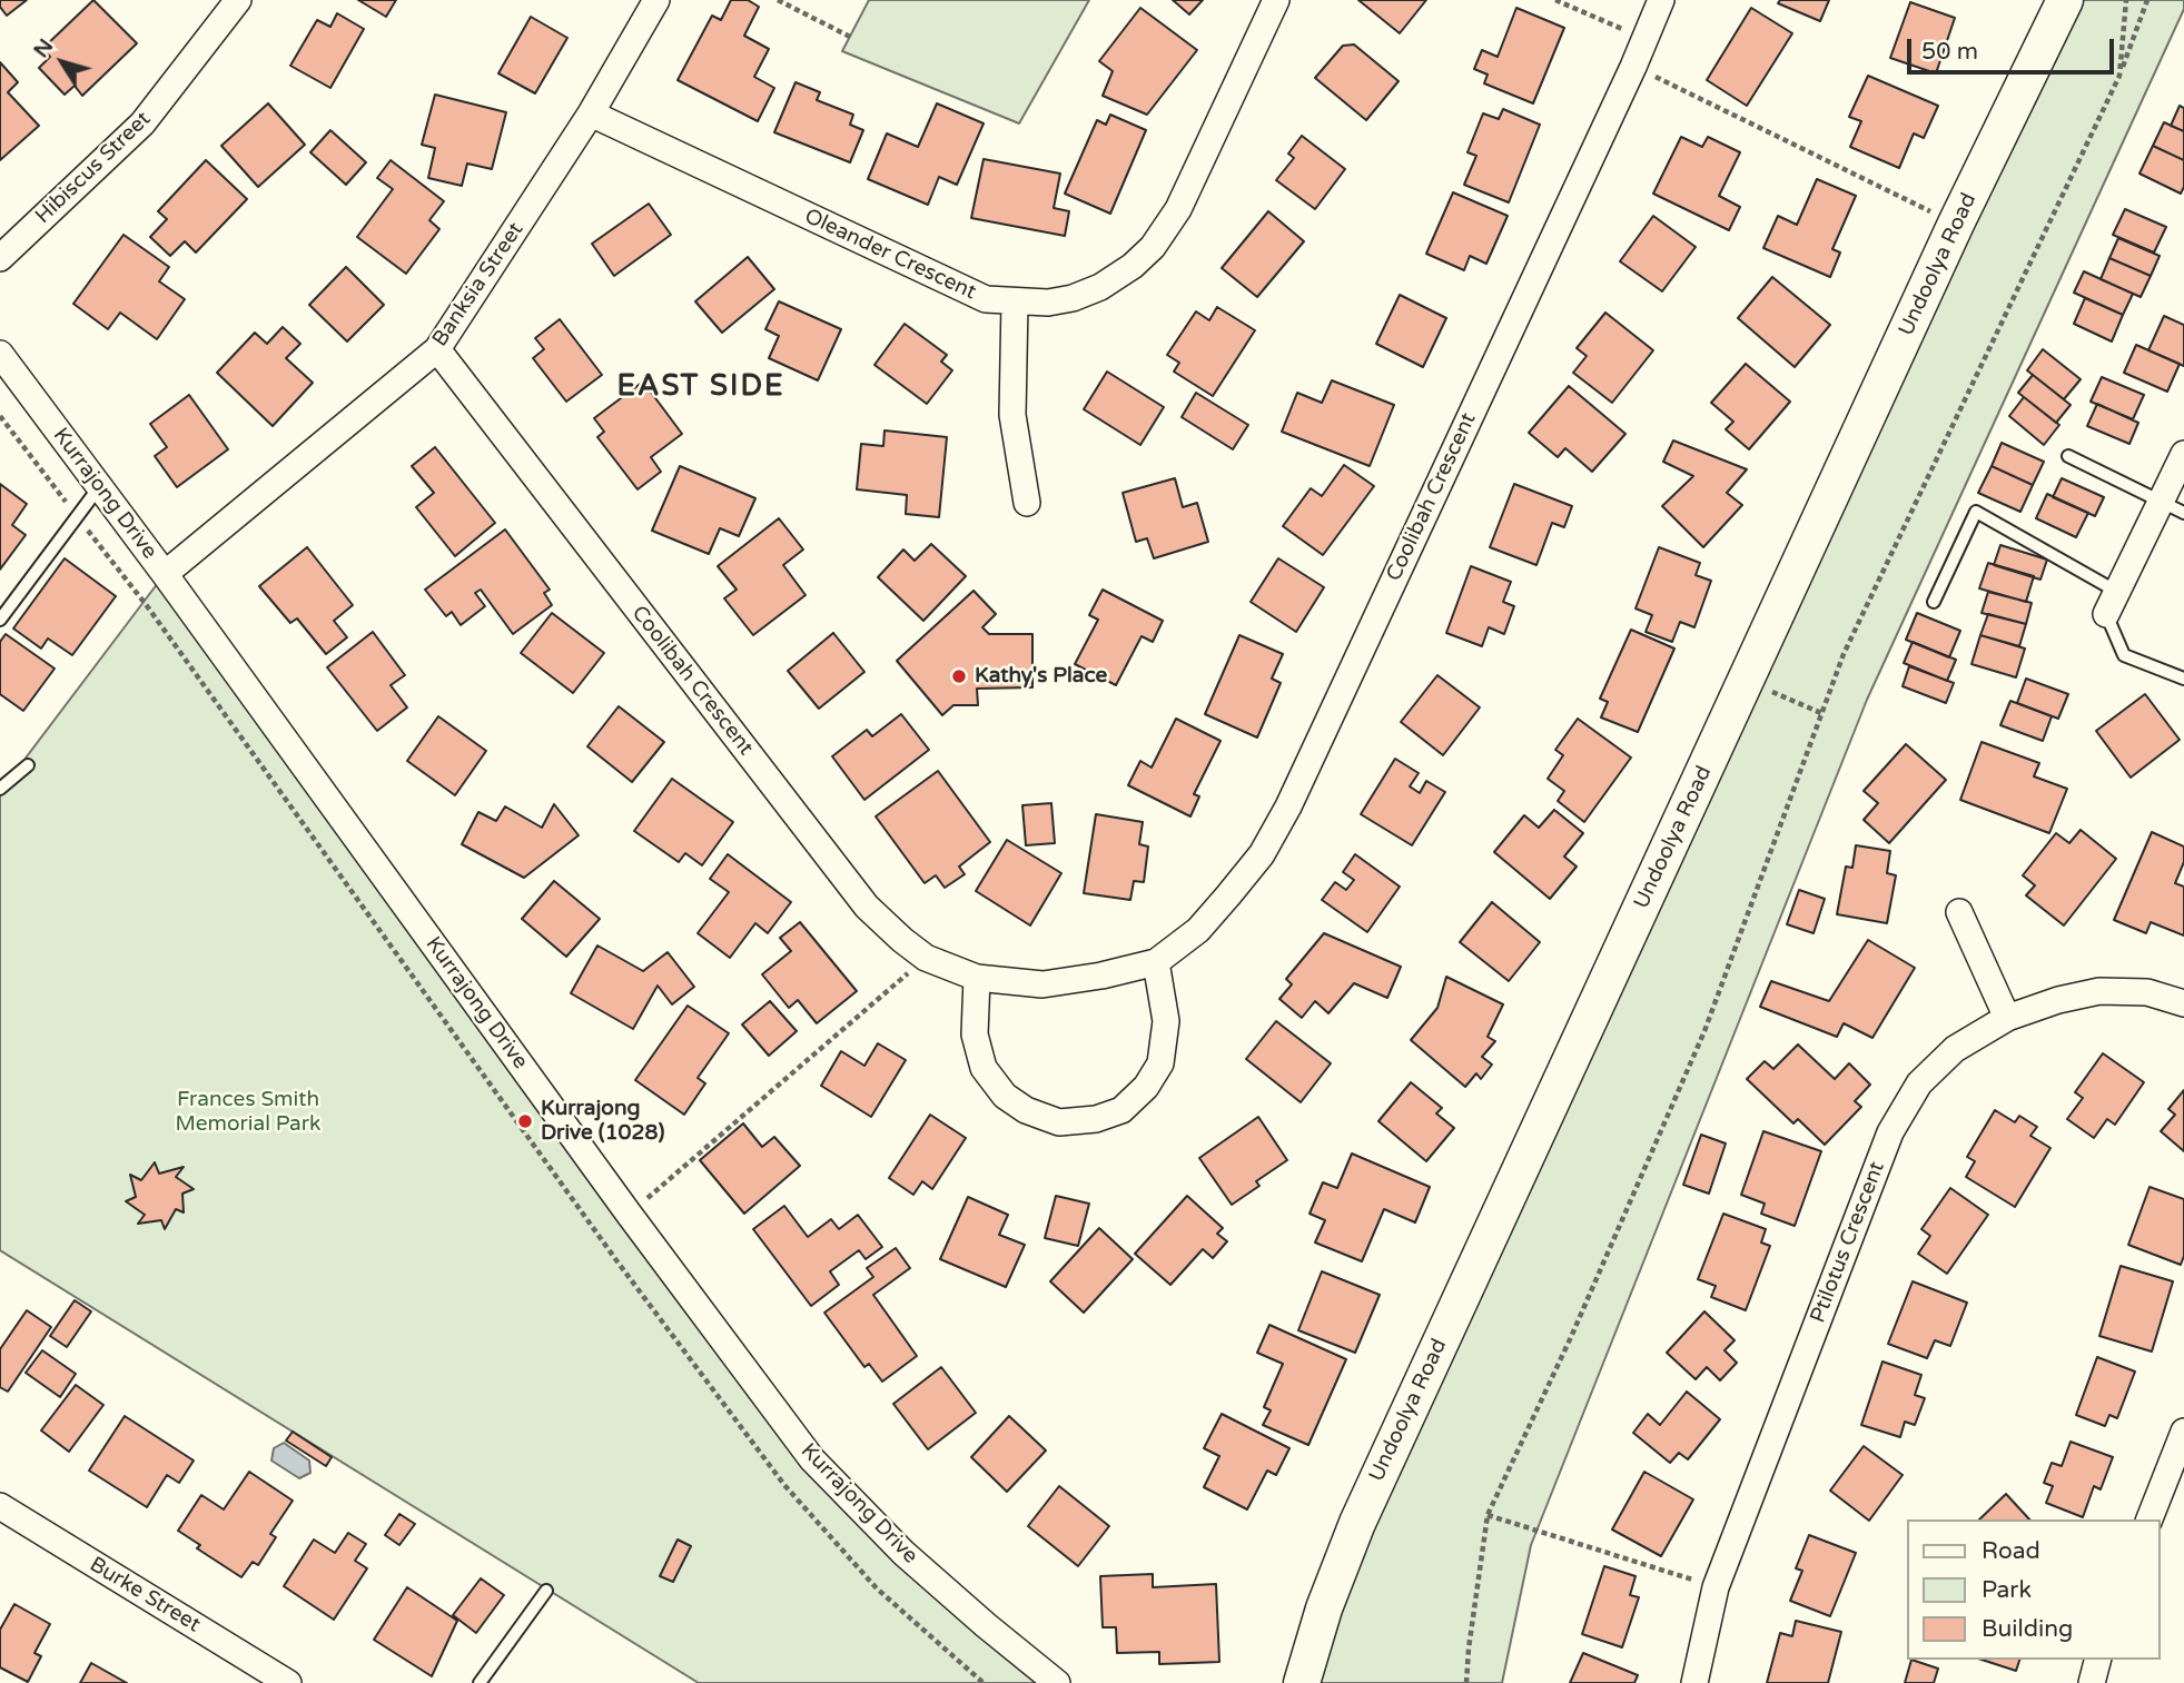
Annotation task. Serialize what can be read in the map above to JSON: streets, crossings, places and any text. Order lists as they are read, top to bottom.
{
  "streets": {
    "main road": ["Undoolya Road"],
    "street": [
      "Hibiscus Street",
      "Oleander Crescent",
      "Banksia Street",
      "Kurrajong Drive",
      "Coolibah Crescent",
      "Ptilotus Crescent",
      "Burke Street"
    ]
  },
  "crossings": [
    ["Oleander Crescent", "Banksia Street"],
    ["Banksia Street", "Kurrajong Drive"],
    ["Banksia Street", "Coolibah Crescent"]
  ],
  "districts": ["EAST SIDE"],
  "parks": ["Frances Smith Memorial Park"],
  "places": ["Kathy's Place", "Kurrajong Drive (1028)"],
  "legend": ["Road", "Park", "Building"],
  "scale_bar": "50 m",
  "north": "top left"
}
